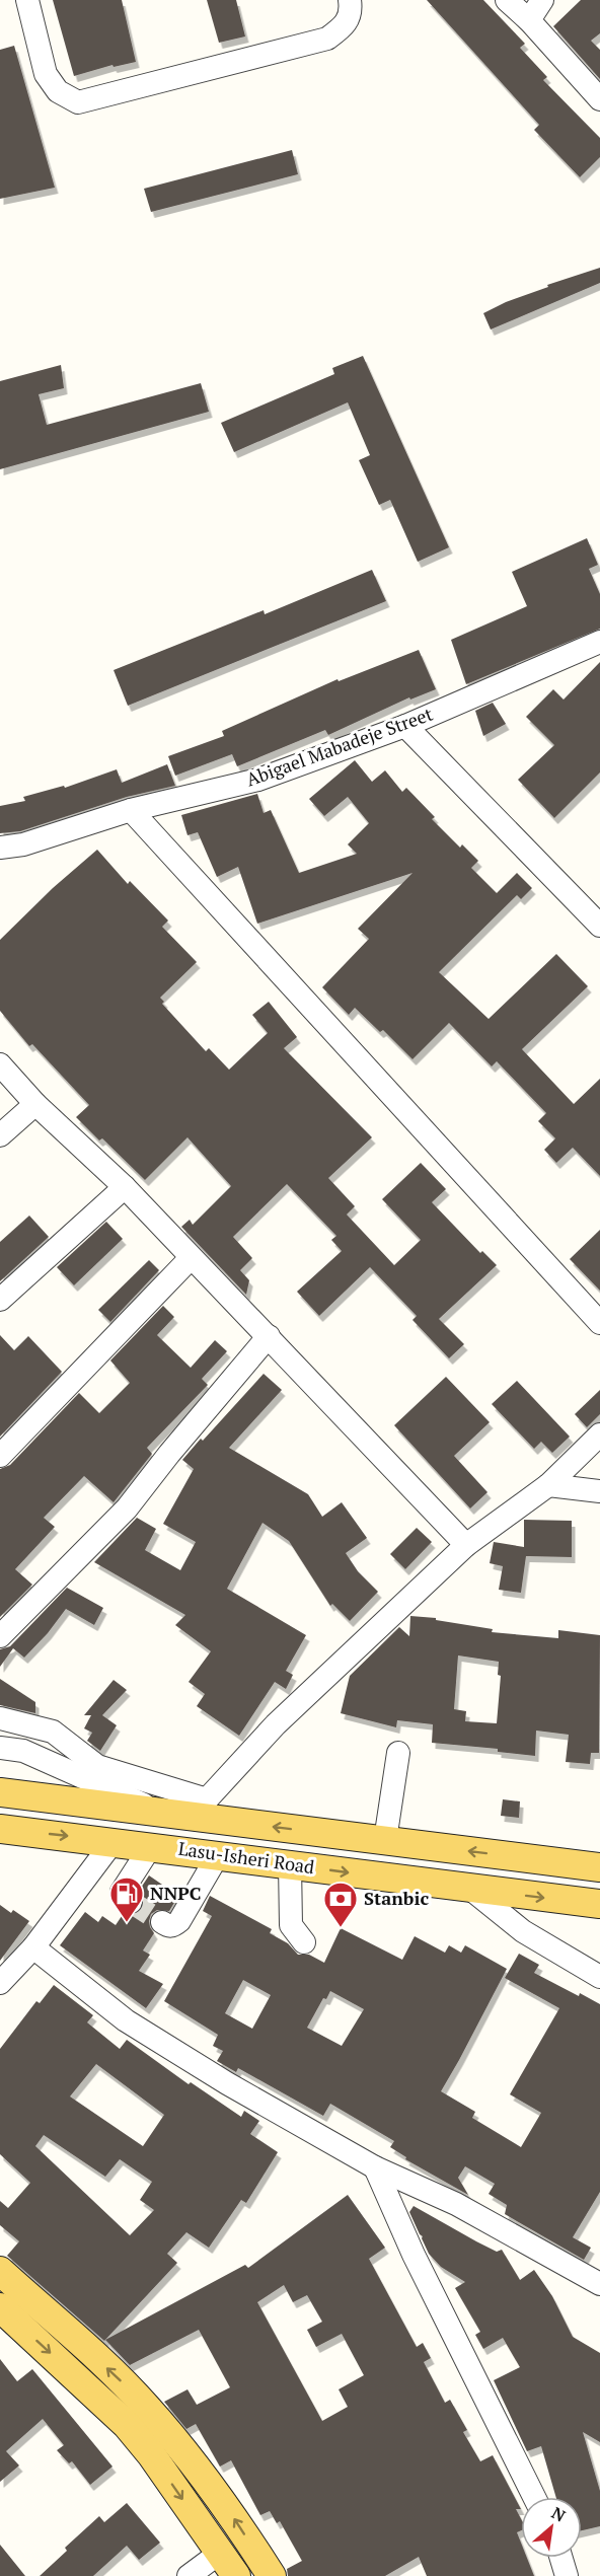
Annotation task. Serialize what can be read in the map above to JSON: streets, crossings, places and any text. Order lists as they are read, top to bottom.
{
  "streets": {
    "main road": ["Lasu-Isheri Road"],
    "street": ["Abigael Mabadeje Street"]
  },
  "places": {
    "fuel station": ["NNPC"],
    "bank": ["Stanbic"]
  },
  "north": "top right"
}
